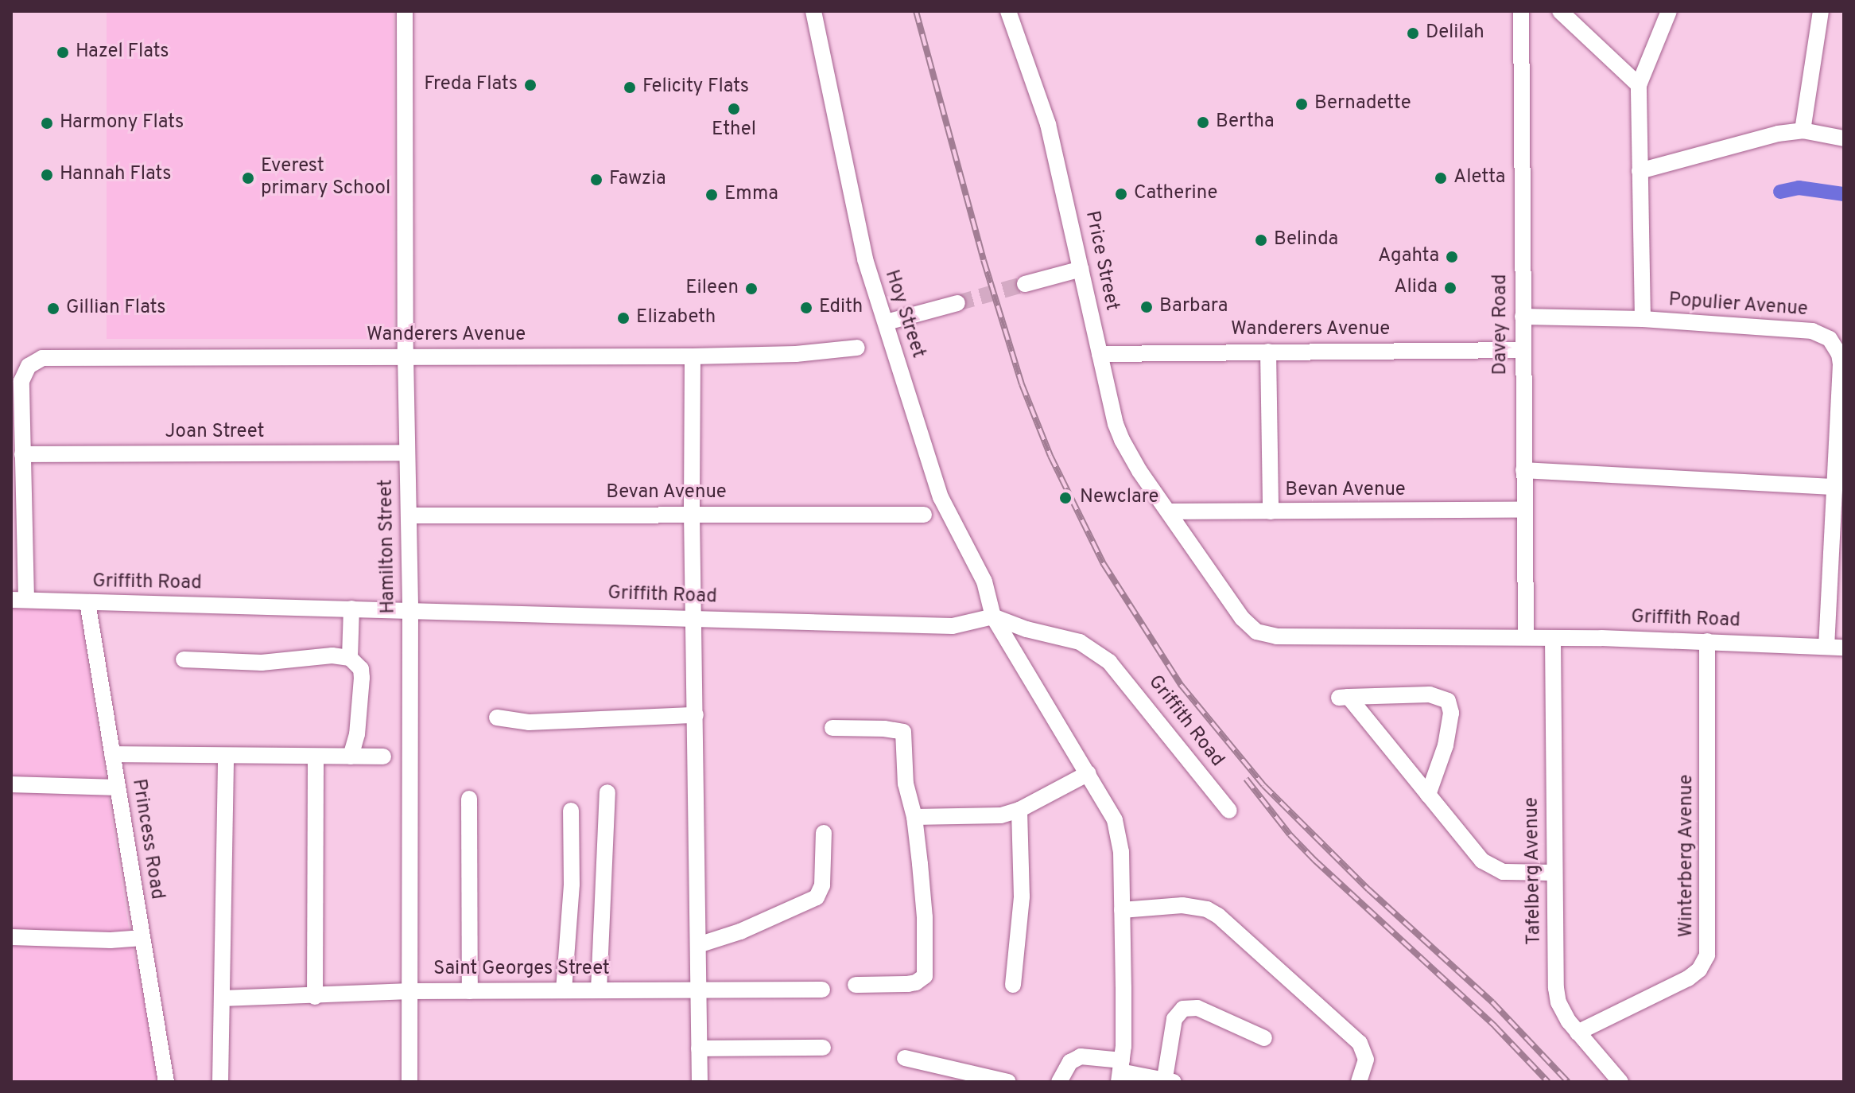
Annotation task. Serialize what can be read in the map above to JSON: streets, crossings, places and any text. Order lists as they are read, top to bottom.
{
  "streets": {
    "street": [
      "Price Street",
      "Populier Avenue",
      "Hoy Street",
      "Davey Road",
      "Wanderers Avenue",
      "Joan Street",
      "Bevan Avenue",
      "Hamilton Street",
      "Griffith Road",
      "Princess Road",
      "Winterberg Avenue",
      "Tafelberg Avenue",
      "Saint Georges Street"
    ]
  },
  "crossings": [
    ["Price Street", "Wanderers Avenue"],
    ["Price Street", "Bevan Avenue"],
    ["Price Street", "Griffith Road"],
    ["Populier Avenue", "Davey Road"],
    ["Populier Avenue", "Griffith Road"],
    ["Hoy Street", "Griffith Road"],
    ["Davey Road", "Wanderers Avenue"],
    ["Davey Road", "Bevan Avenue"],
    ["Davey Road", "Griffith Road"],
    ["Wanderers Avenue", "Joan Street"],
    ["Wanderers Avenue", "Hamilton Street"],
    ["Joan Street", "Hamilton Street"],
    ["Bevan Avenue", "Hamilton Street"],
    ["Bevan Avenue", "Griffith Road"],
    ["Hamilton Street", "Griffith Road"],
    ["Hamilton Street", "Saint Georges Street"],
    ["Griffith Road", "Princess Road"],
    ["Griffith Road", "Winterberg Avenue"],
    ["Griffith Road", "Tafelberg Avenue"],
    ["Winterberg Avenue", "Tafelberg Avenue"]
  ],
  "places": [
    "Delilah",
    "Hazel Flats",
    "Freda Flats",
    "Felicity Flats",
    "Bernadette",
    "Ethel",
    "Bertha",
    "Harmony Flats",
    "Hannah Flats",
    "Everest primary School",
    "Aletta",
    "Fawzia",
    "Catherine",
    "Emma",
    "Belinda",
    "Agahta",
    "Alida",
    "Eileen",
    "Barbara",
    "Edith",
    "Gillian Flats",
    "Elizabeth",
    "Newclare"
  ]
}
